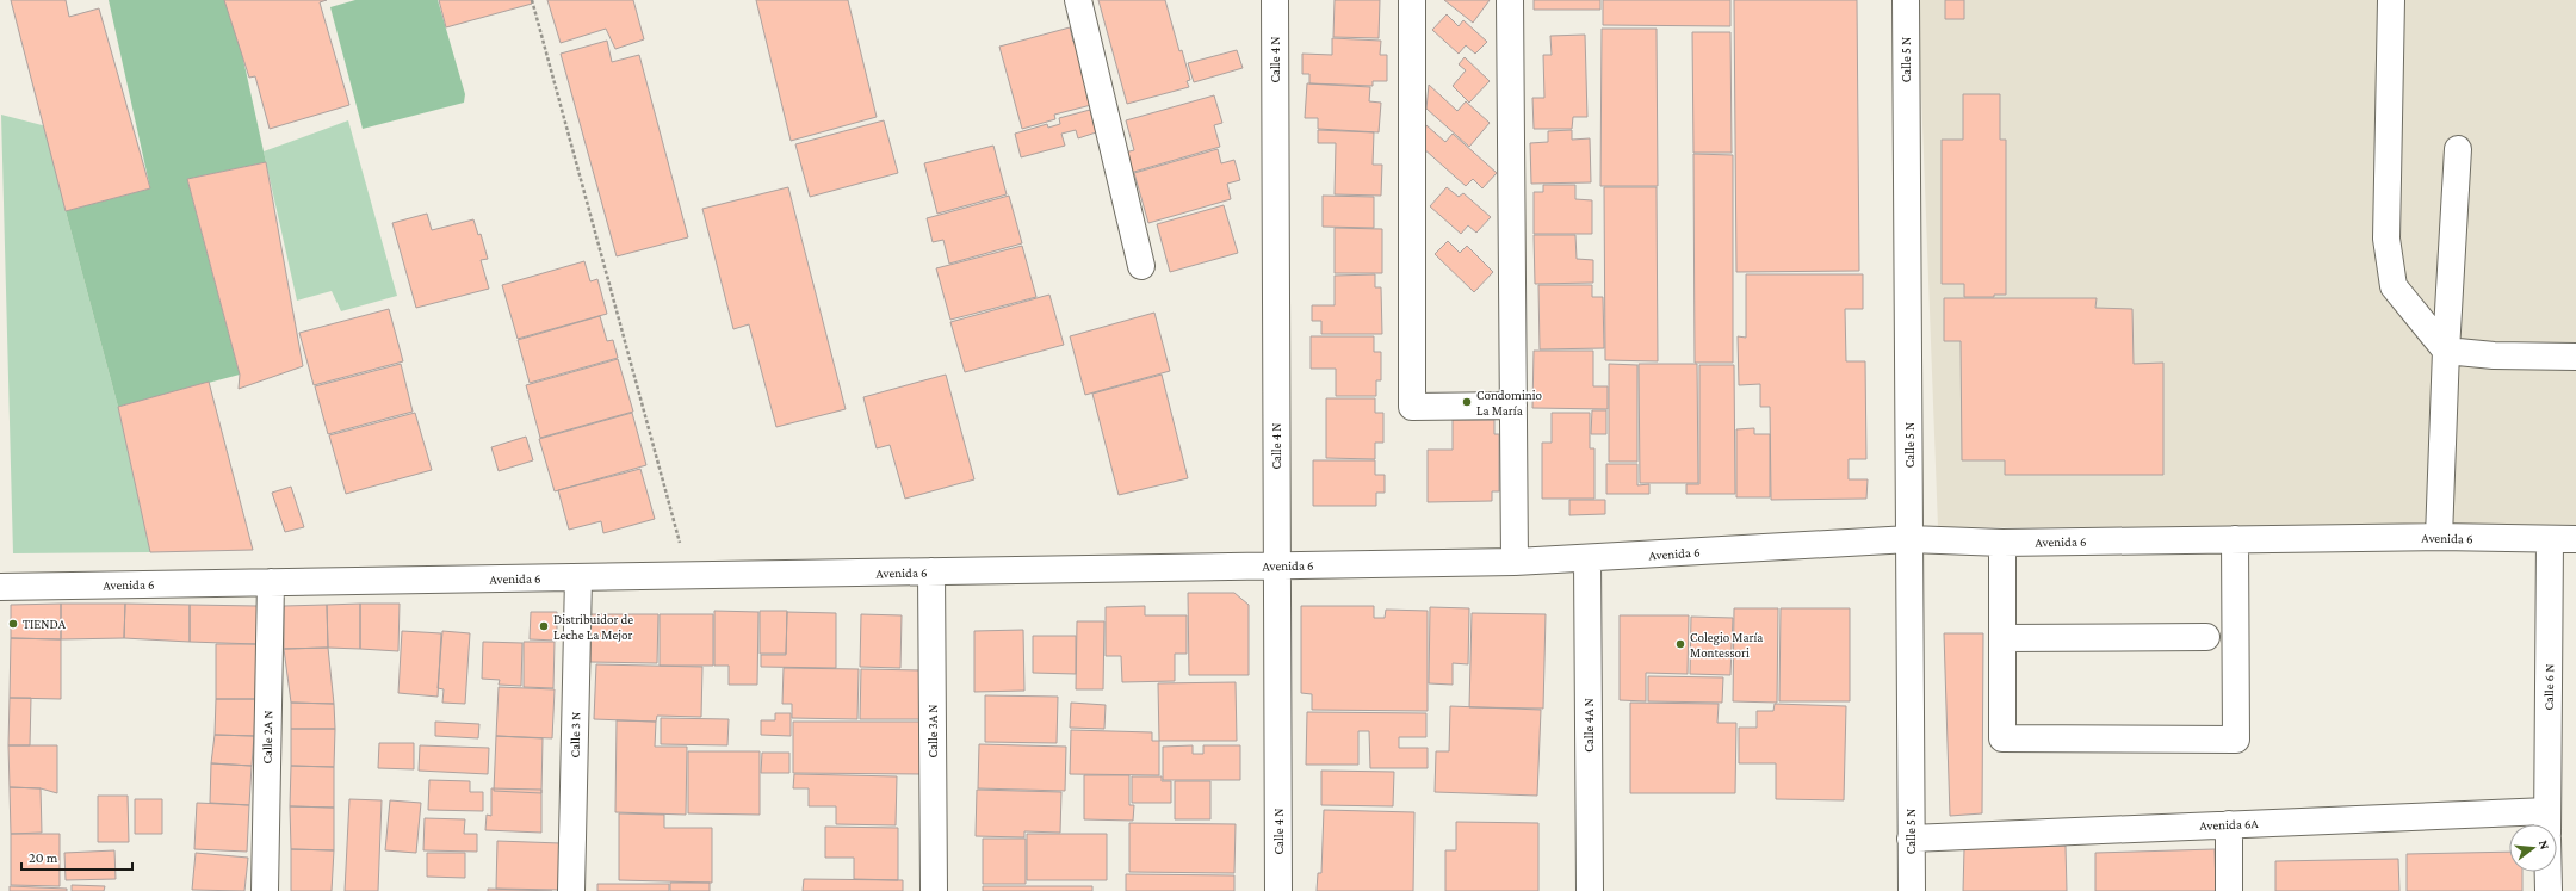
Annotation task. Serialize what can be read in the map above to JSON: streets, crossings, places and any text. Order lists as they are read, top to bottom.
{
  "streets": {
    "street": [
      "Calle 4 N",
      "Calle 5 N",
      "Avenida 6",
      "Calle 6 N",
      "Calle 4A N",
      "Calle 3A N",
      "Calle 3 N",
      "Calle 2A N",
      "Avenida 6A"
    ]
  },
  "crossings": [
    ["Calle 4 N", "Avenida 6"],
    ["Calle 5 N", "Avenida 6"],
    ["Calle 5 N", "Avenida 6A"],
    ["Avenida 6", "Calle 6 N"],
    ["Avenida 6", "Calle 4A N"],
    ["Avenida 6", "Calle 3A N"],
    ["Avenida 6", "Calle 3 N"],
    ["Avenida 6", "Calle 2A N"],
    ["Calle 6 N", "Avenida 6A"]
  ],
  "places": [
    "Condominio La María",
    "TIENDA",
    "Distribuidor de Leche La Mejor",
    "Colegio María Montessori"
  ],
  "scale_bar": "20 m",
  "north": "right"
}
